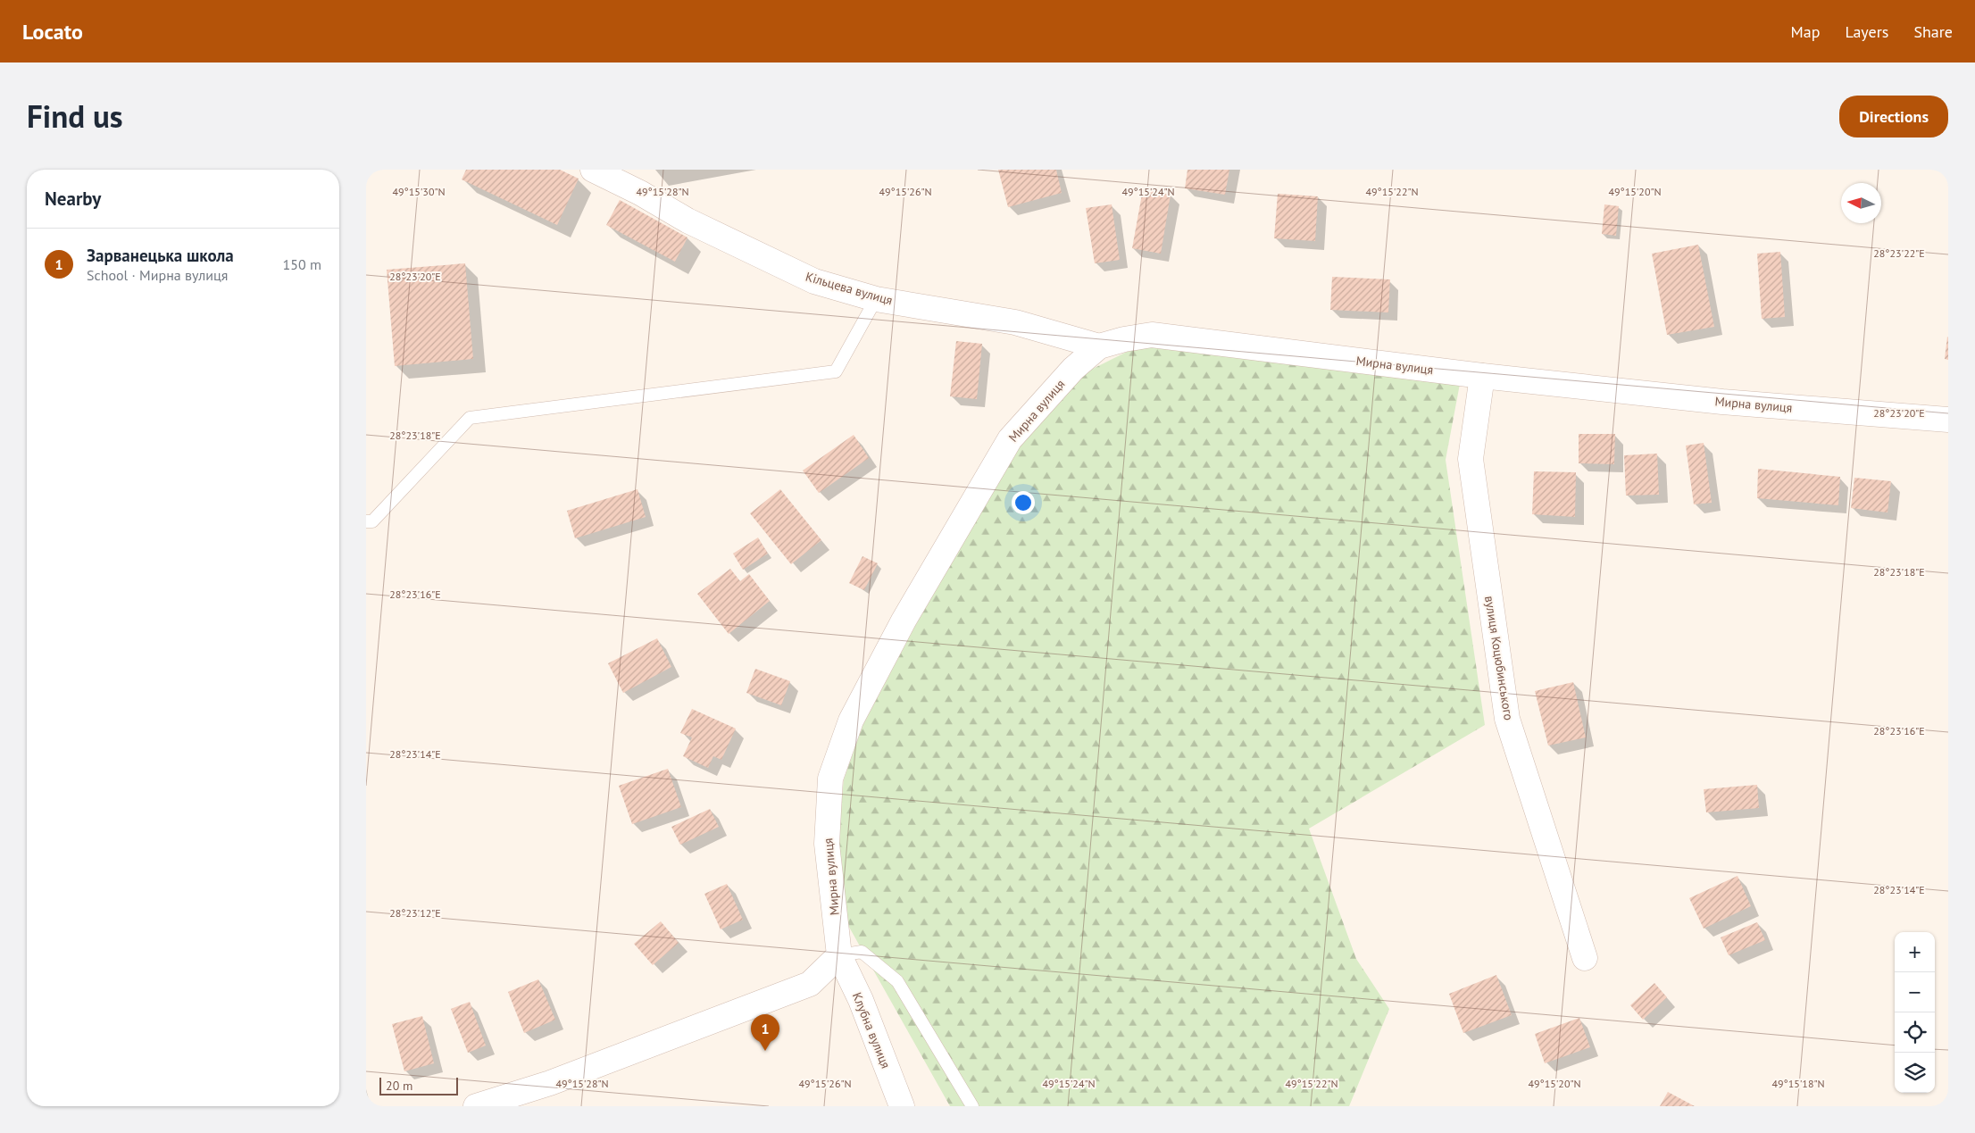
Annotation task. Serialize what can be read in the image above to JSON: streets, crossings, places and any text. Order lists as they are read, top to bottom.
{
  "streets": {
    "street": [
      "Кільцева вулиця",
      "Мирна вулиця",
      "вулиця Коцюбинського",
      "Клубна вулиця"
    ]
  },
  "crossings": [
    ["Кільцева вулиця", "Мирна вулиця"],
    ["Мирна вулиця", "вулиця Коцюбинського"],
    ["Мирна вулиця", "Клубна вулиця"]
  ],
  "scale_bar": "20 m",
  "north": "left",
  "page": {
    "header": "Locato",
    "nav": ["Map", "Layers", "Share"],
    "title": "Find us",
    "buttons": "Directions",
    "heading": "Nearby",
    "list": [
      {
        "mark": "1",
        "name": "Зарванецька школа",
        "note": "School · Мирна вулиця",
        "value": "150 m"
      }
    ],
    "map_buttons": ["+", "−"],
    "pins": "1",
    "scale": "20 m"
  },
  "coordinates": [
    "49°15'30\"N",
    "49°15'28\"N",
    "49°15'26\"N",
    "49°15'24\"N",
    "49°15'22\"N",
    "49°15'20\"N",
    "28°23'22\"E",
    "28°23'20\"E",
    "28°23'18\"E",
    "28°23'16\"E",
    "28°23'14\"E",
    "28°23'12\"E",
    "49°15'18\"N"
  ]
}
